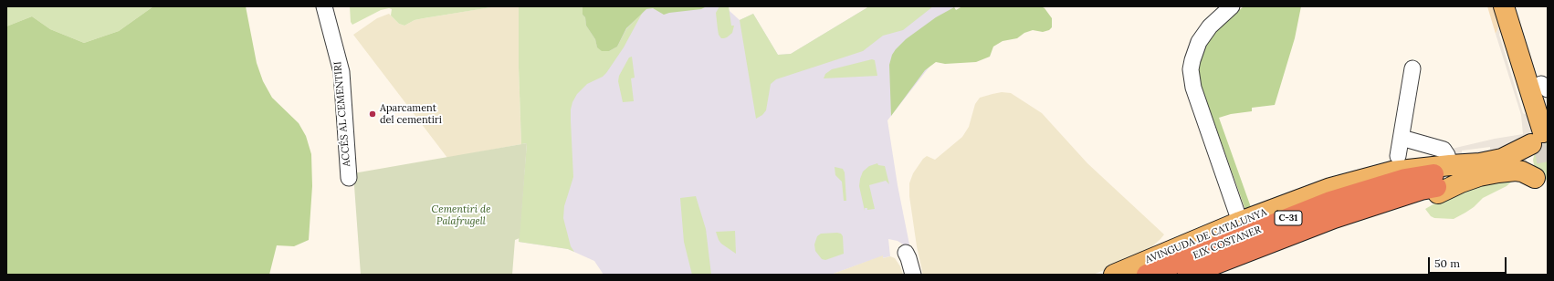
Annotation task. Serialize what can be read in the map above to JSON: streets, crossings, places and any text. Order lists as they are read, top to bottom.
{
  "streets": {
    "highway": ["C-31", "EIX COSTANER"],
    "main road": ["AVINGUDA DE CATALUNYA"],
    "street": ["ACCÉS AL CEMENTIRI"]
  },
  "crossings": [
    ["AVINGUDA DE CATALUNYA", "EIX COSTANER"]
  ],
  "parks": ["Cementiri de Palafrugell"],
  "places": ["Aparcament del cementiri"],
  "scale_bar": "50 m"
}
